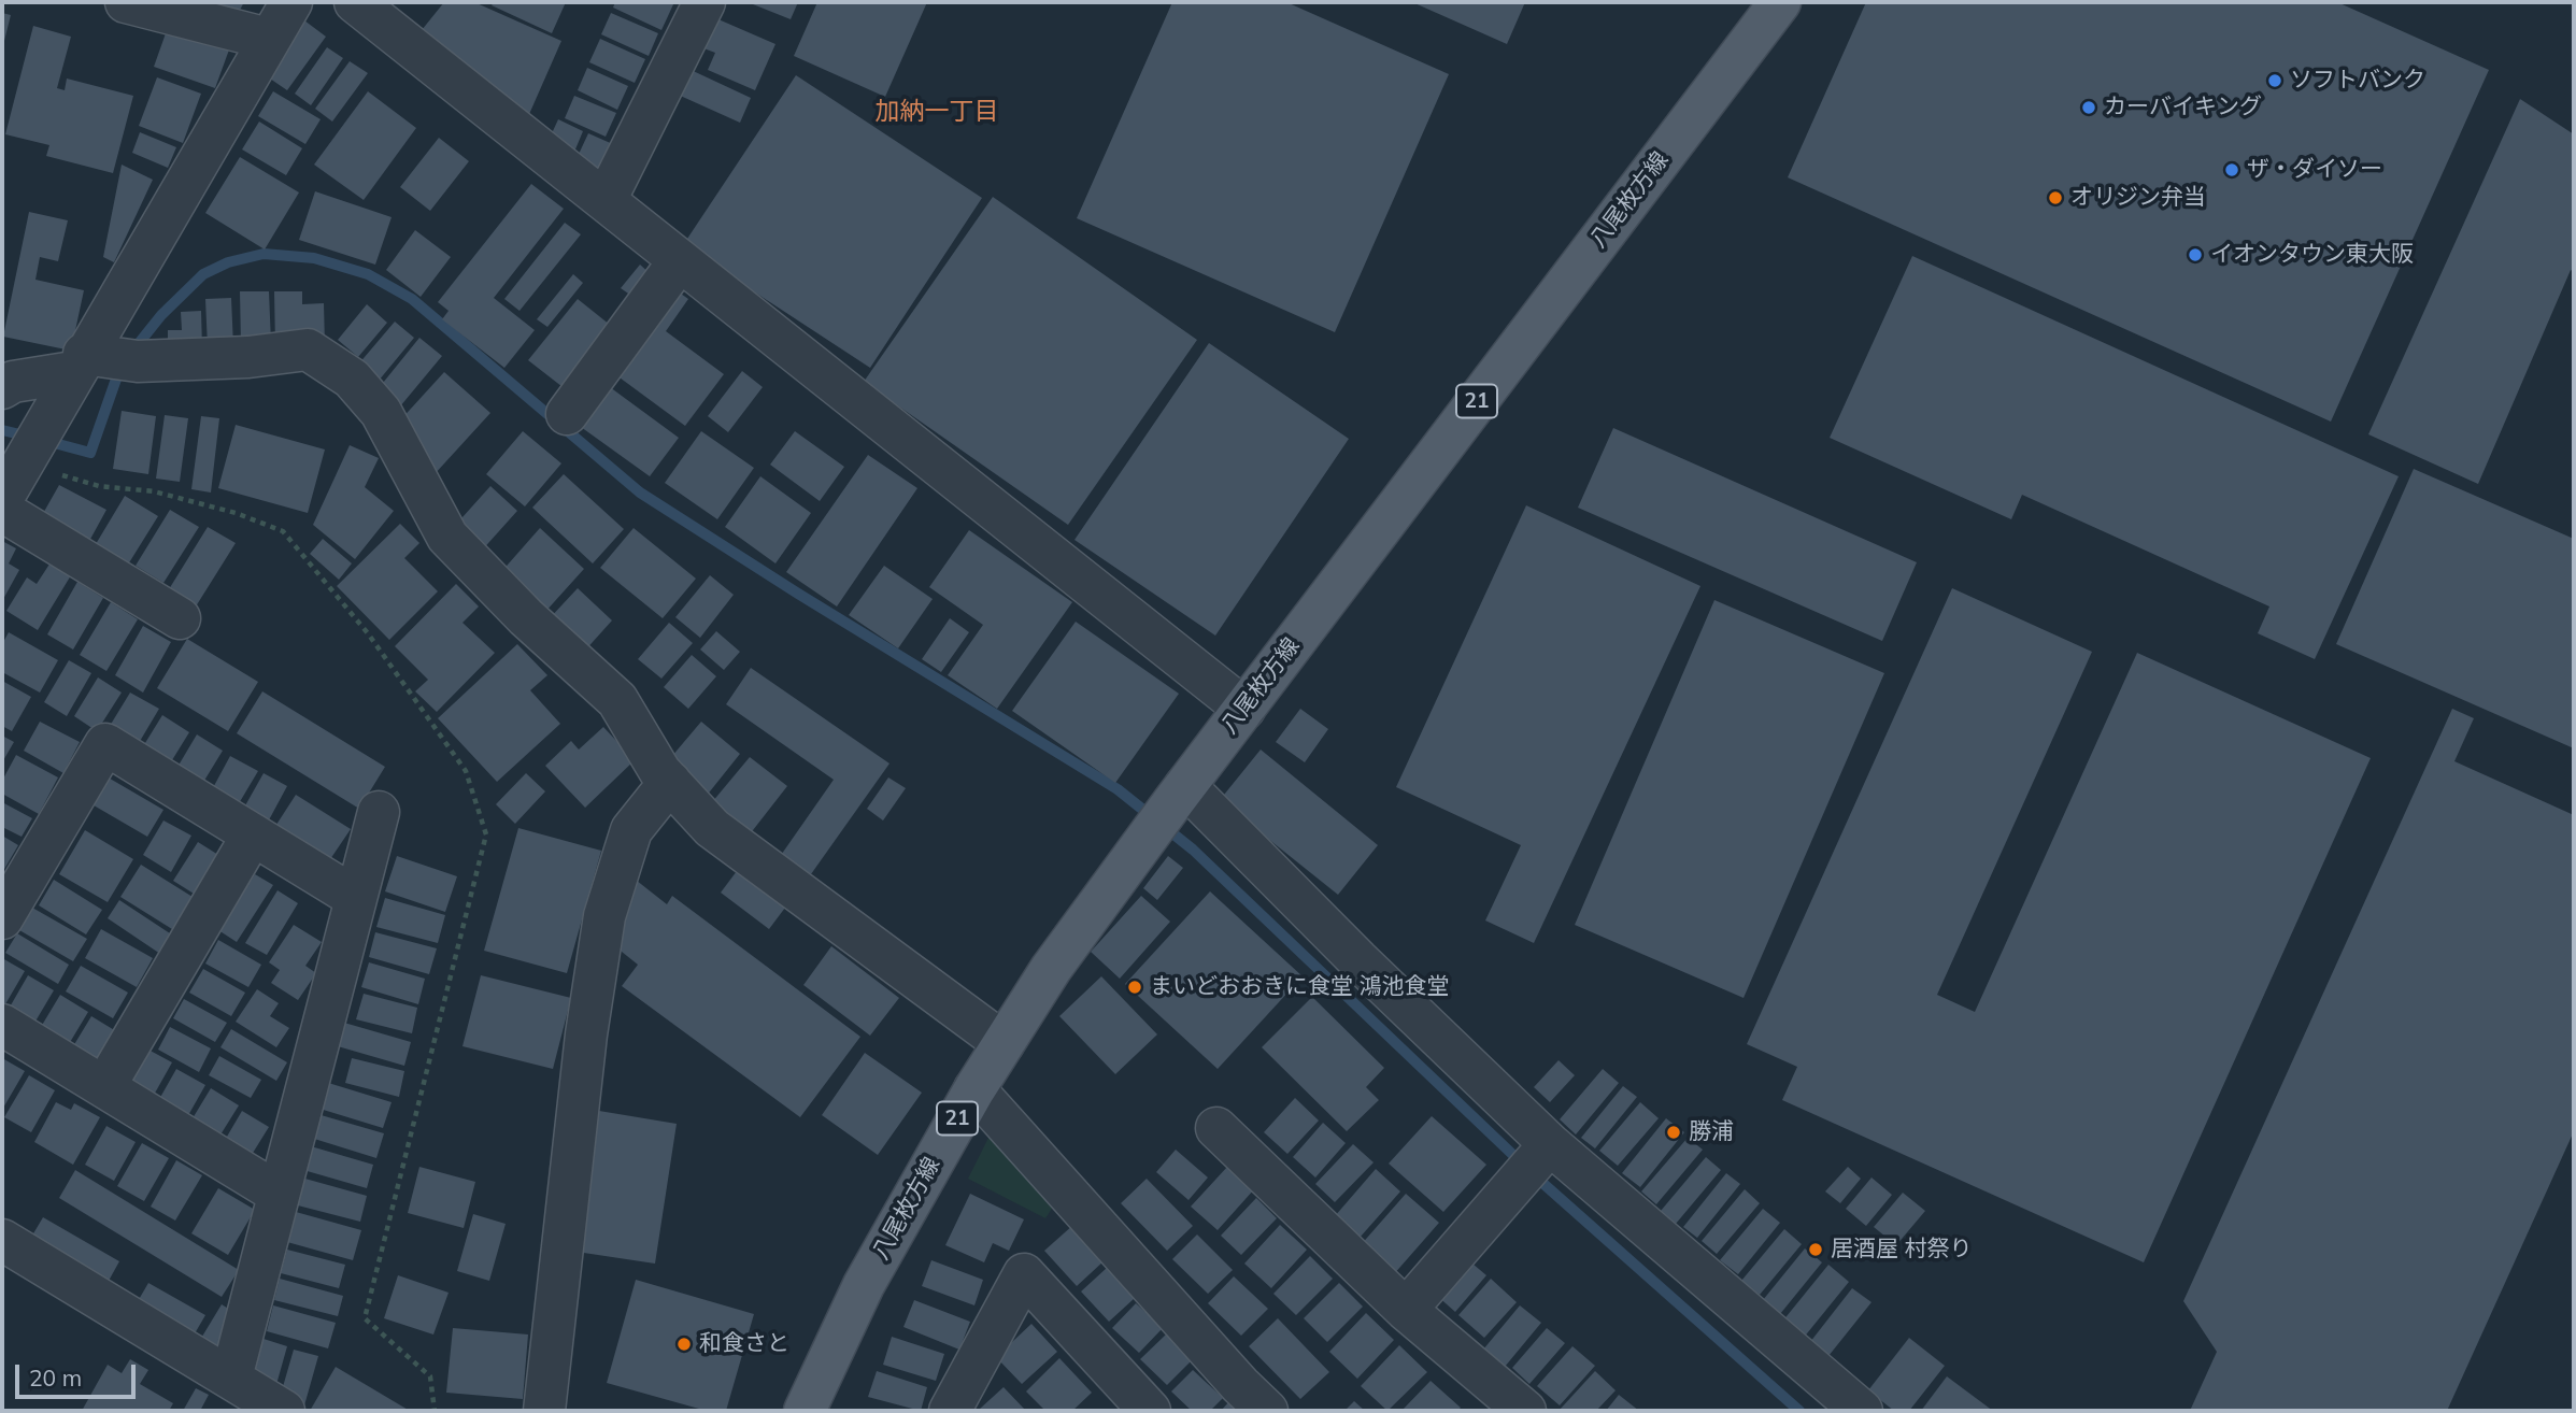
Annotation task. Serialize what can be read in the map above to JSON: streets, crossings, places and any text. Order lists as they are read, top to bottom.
{
  "streets": {
    "main road": ["八尾枚方線", "21"]
  },
  "districts": ["加納一丁目"],
  "places": [
    "ソフトバンク",
    "カーバイキング",
    "ザ・ダイソー",
    "オリジン弁当",
    "イオンタウン東大阪",
    "まいどおおきに食堂 鴻池食堂",
    "勝浦",
    "居酒屋 村祭り",
    "和食さと"
  ],
  "scale_bar": "20 m"
}
